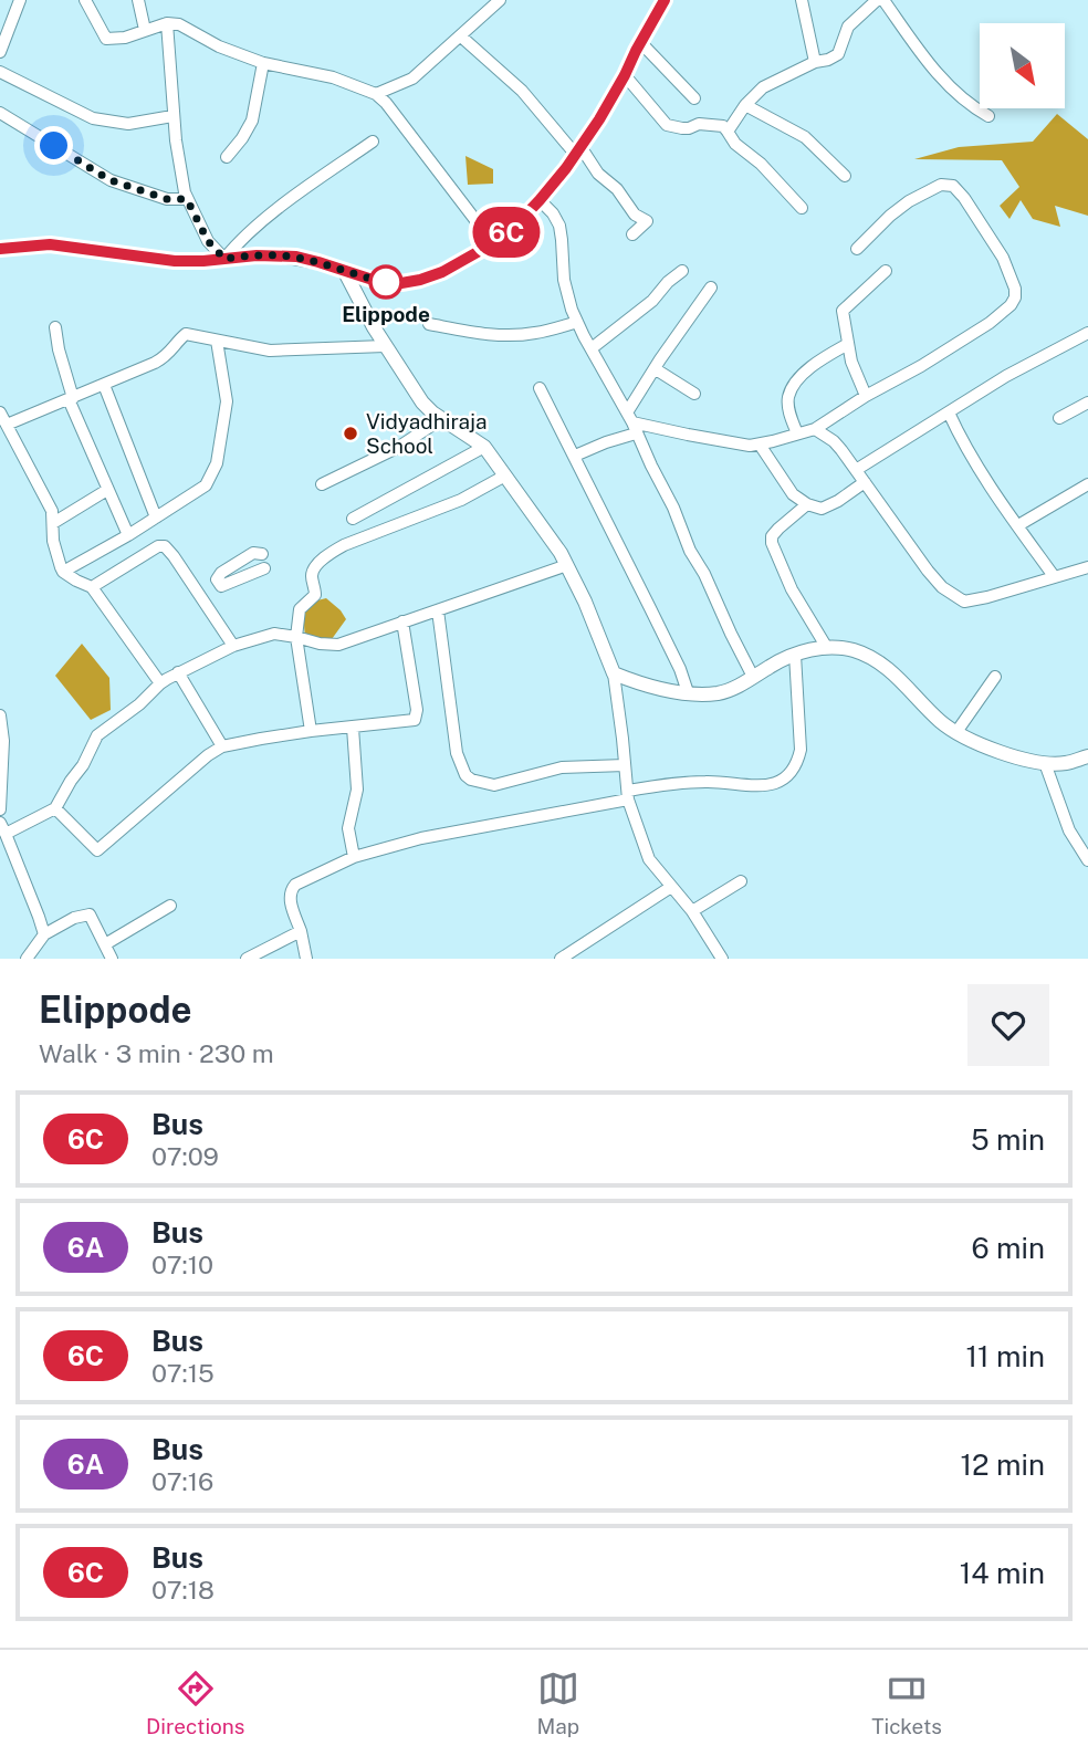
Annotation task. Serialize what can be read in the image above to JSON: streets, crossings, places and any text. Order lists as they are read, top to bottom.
{
  "places": ["Elippode", "Vidyadhiraja School"],
  "lines": ["bus line 6C"],
  "north": "bottom right",
  "page": {
    "on_map": "6C",
    "heading": ["Elippode", "Walk · 3 min · 230 m"],
    "list": [
      {
        "mark": "6C",
        "name": "Bus",
        "note": "07:09",
        "value": "5 min"
      },
      {
        "mark": "6A",
        "name": "Bus",
        "note": "07:10",
        "value": "6 min"
      },
      {
        "mark": "6C",
        "name": "Bus",
        "note": "07:15",
        "value": "11 min"
      },
      {
        "mark": "6A",
        "name": "Bus",
        "note": "07:16",
        "value": "12 min"
      },
      {
        "mark": "6C",
        "name": "Bus",
        "note": "07:18",
        "value": "14 min"
      }
    ],
    "tabs": ["Directions", "Map", "Tickets"]
  }
}
